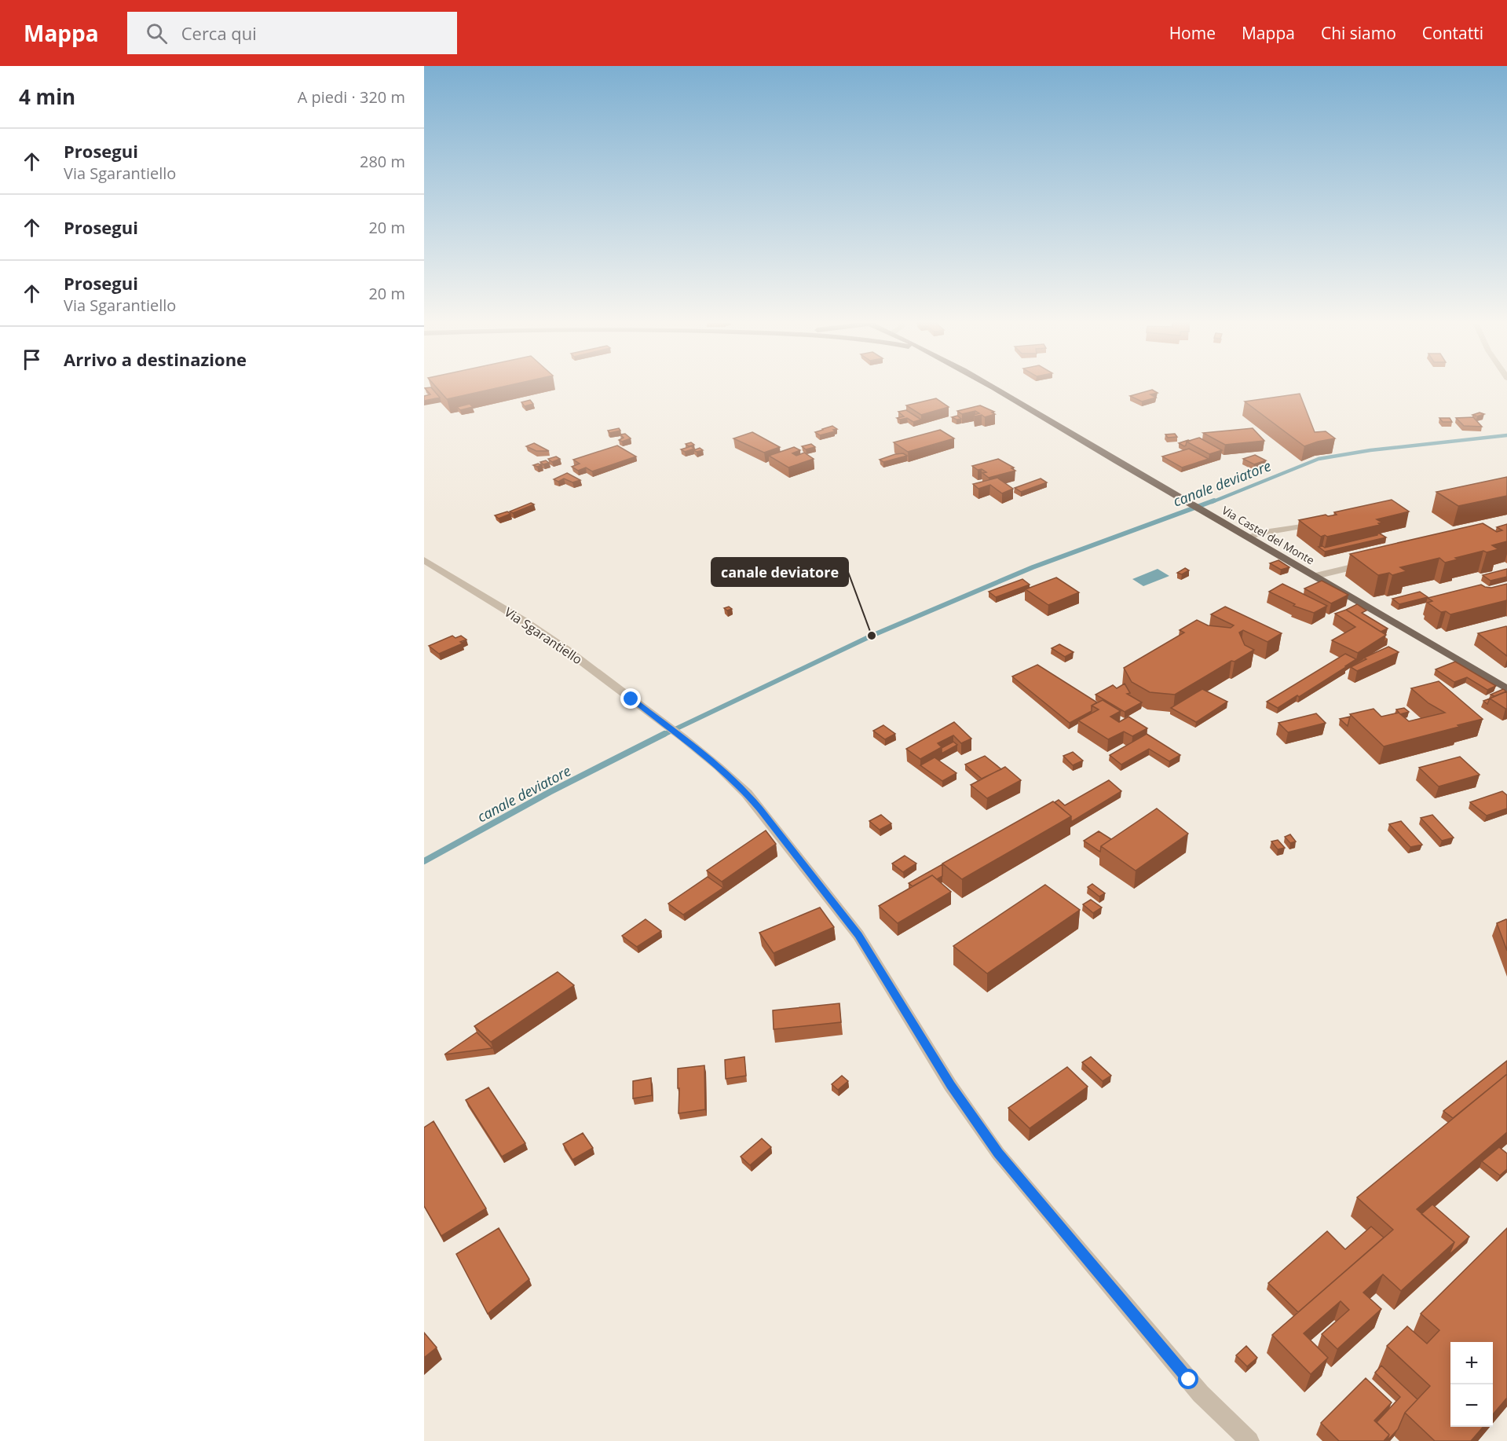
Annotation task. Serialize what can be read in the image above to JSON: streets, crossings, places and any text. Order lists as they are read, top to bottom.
{
  "streets": {
    "main road": ["Via Castel del Monte"],
    "street": ["Via Sgarantiello"]
  },
  "water": ["canale deviatore"],
  "places": ["canale deviatore"],
  "page": {
    "header": "Mappa",
    "search": "Cerca qui",
    "nav": [
      "Home",
      "Mappa",
      "Chi siamo",
      "Contatti"
    ],
    "heading": ["4 min", "A piedi · 320 m"],
    "list": [
      ["Prosegui", "Via Sgarantiello", "280 m"],
      ["Prosegui", "20 m"],
      ["Prosegui", "Via Sgarantiello", "20 m"],
      "Arrivo a destinazione"
    ],
    "map_buttons": ["+", "−"]
  }
}
